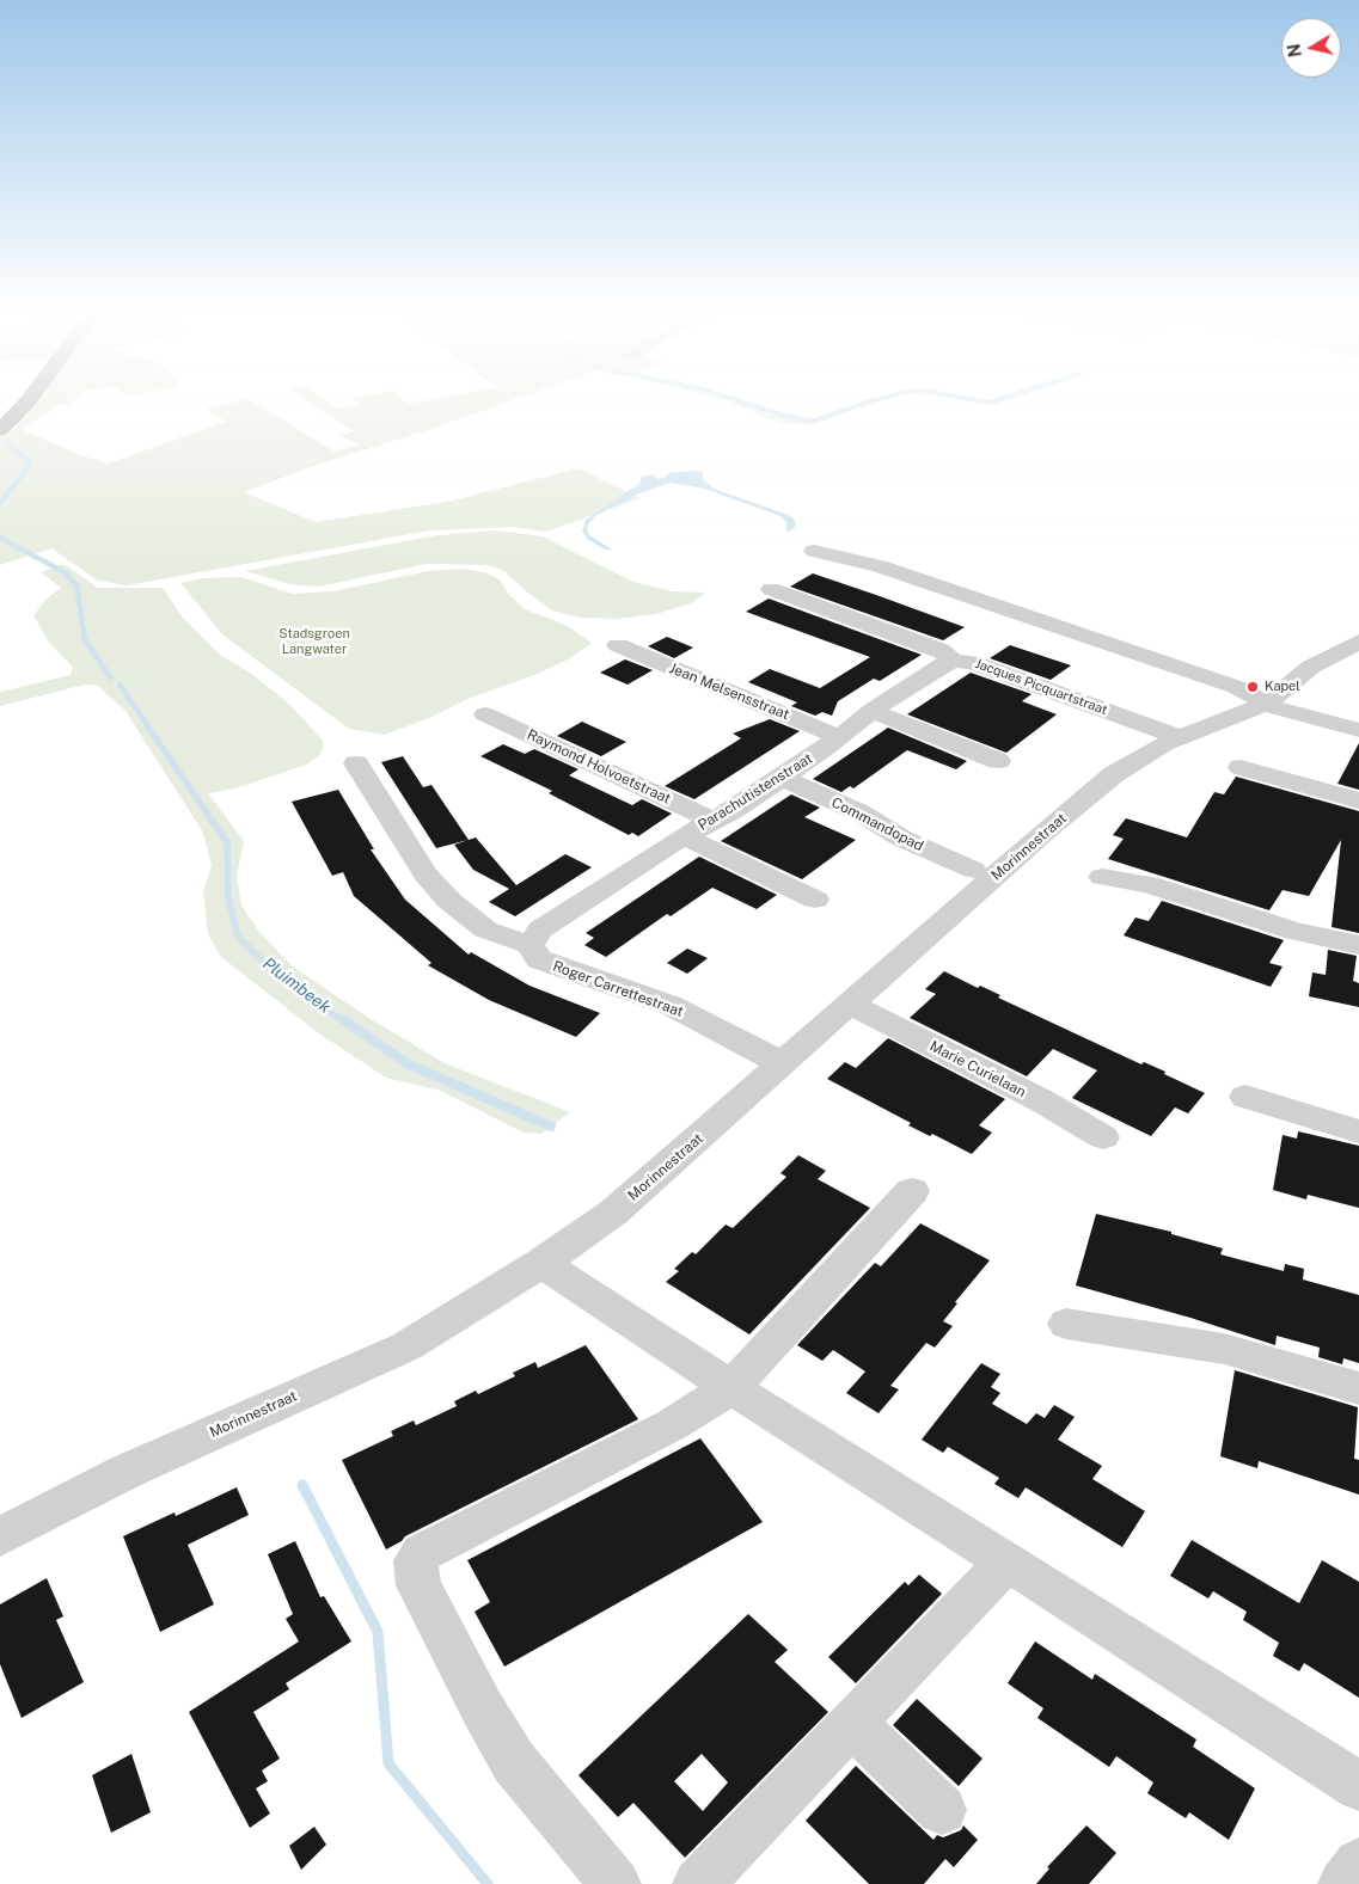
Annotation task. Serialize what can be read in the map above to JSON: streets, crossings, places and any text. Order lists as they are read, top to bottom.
{
  "streets": {
    "street": [
      "Jacques Picquartstraat",
      "Jean Melsensstraat",
      "Raymond Holvoetstraat",
      "Parachutistenstraat",
      "Commandopad",
      "Morinnestraat",
      "Roger Carrettestraat",
      "Marie Curielaan"
    ]
  },
  "crossings": [
    ["Jacques Picquartstraat", "Parachutistenstraat"],
    ["Jacques Picquartstraat", "Morinnestraat"],
    ["Jean Melsensstraat", "Parachutistenstraat"],
    ["Raymond Holvoetstraat", "Parachutistenstraat"],
    ["Parachutistenstraat", "Commandopad"],
    ["Parachutistenstraat", "Roger Carrettestraat"],
    ["Morinnestraat", "Roger Carrettestraat"],
    ["Morinnestraat", "Marie Curielaan"]
  ],
  "water": ["Pluimbeek"],
  "parks": ["Stadsgroen Langwater"],
  "places": ["Kapel"],
  "north": "left"
}
